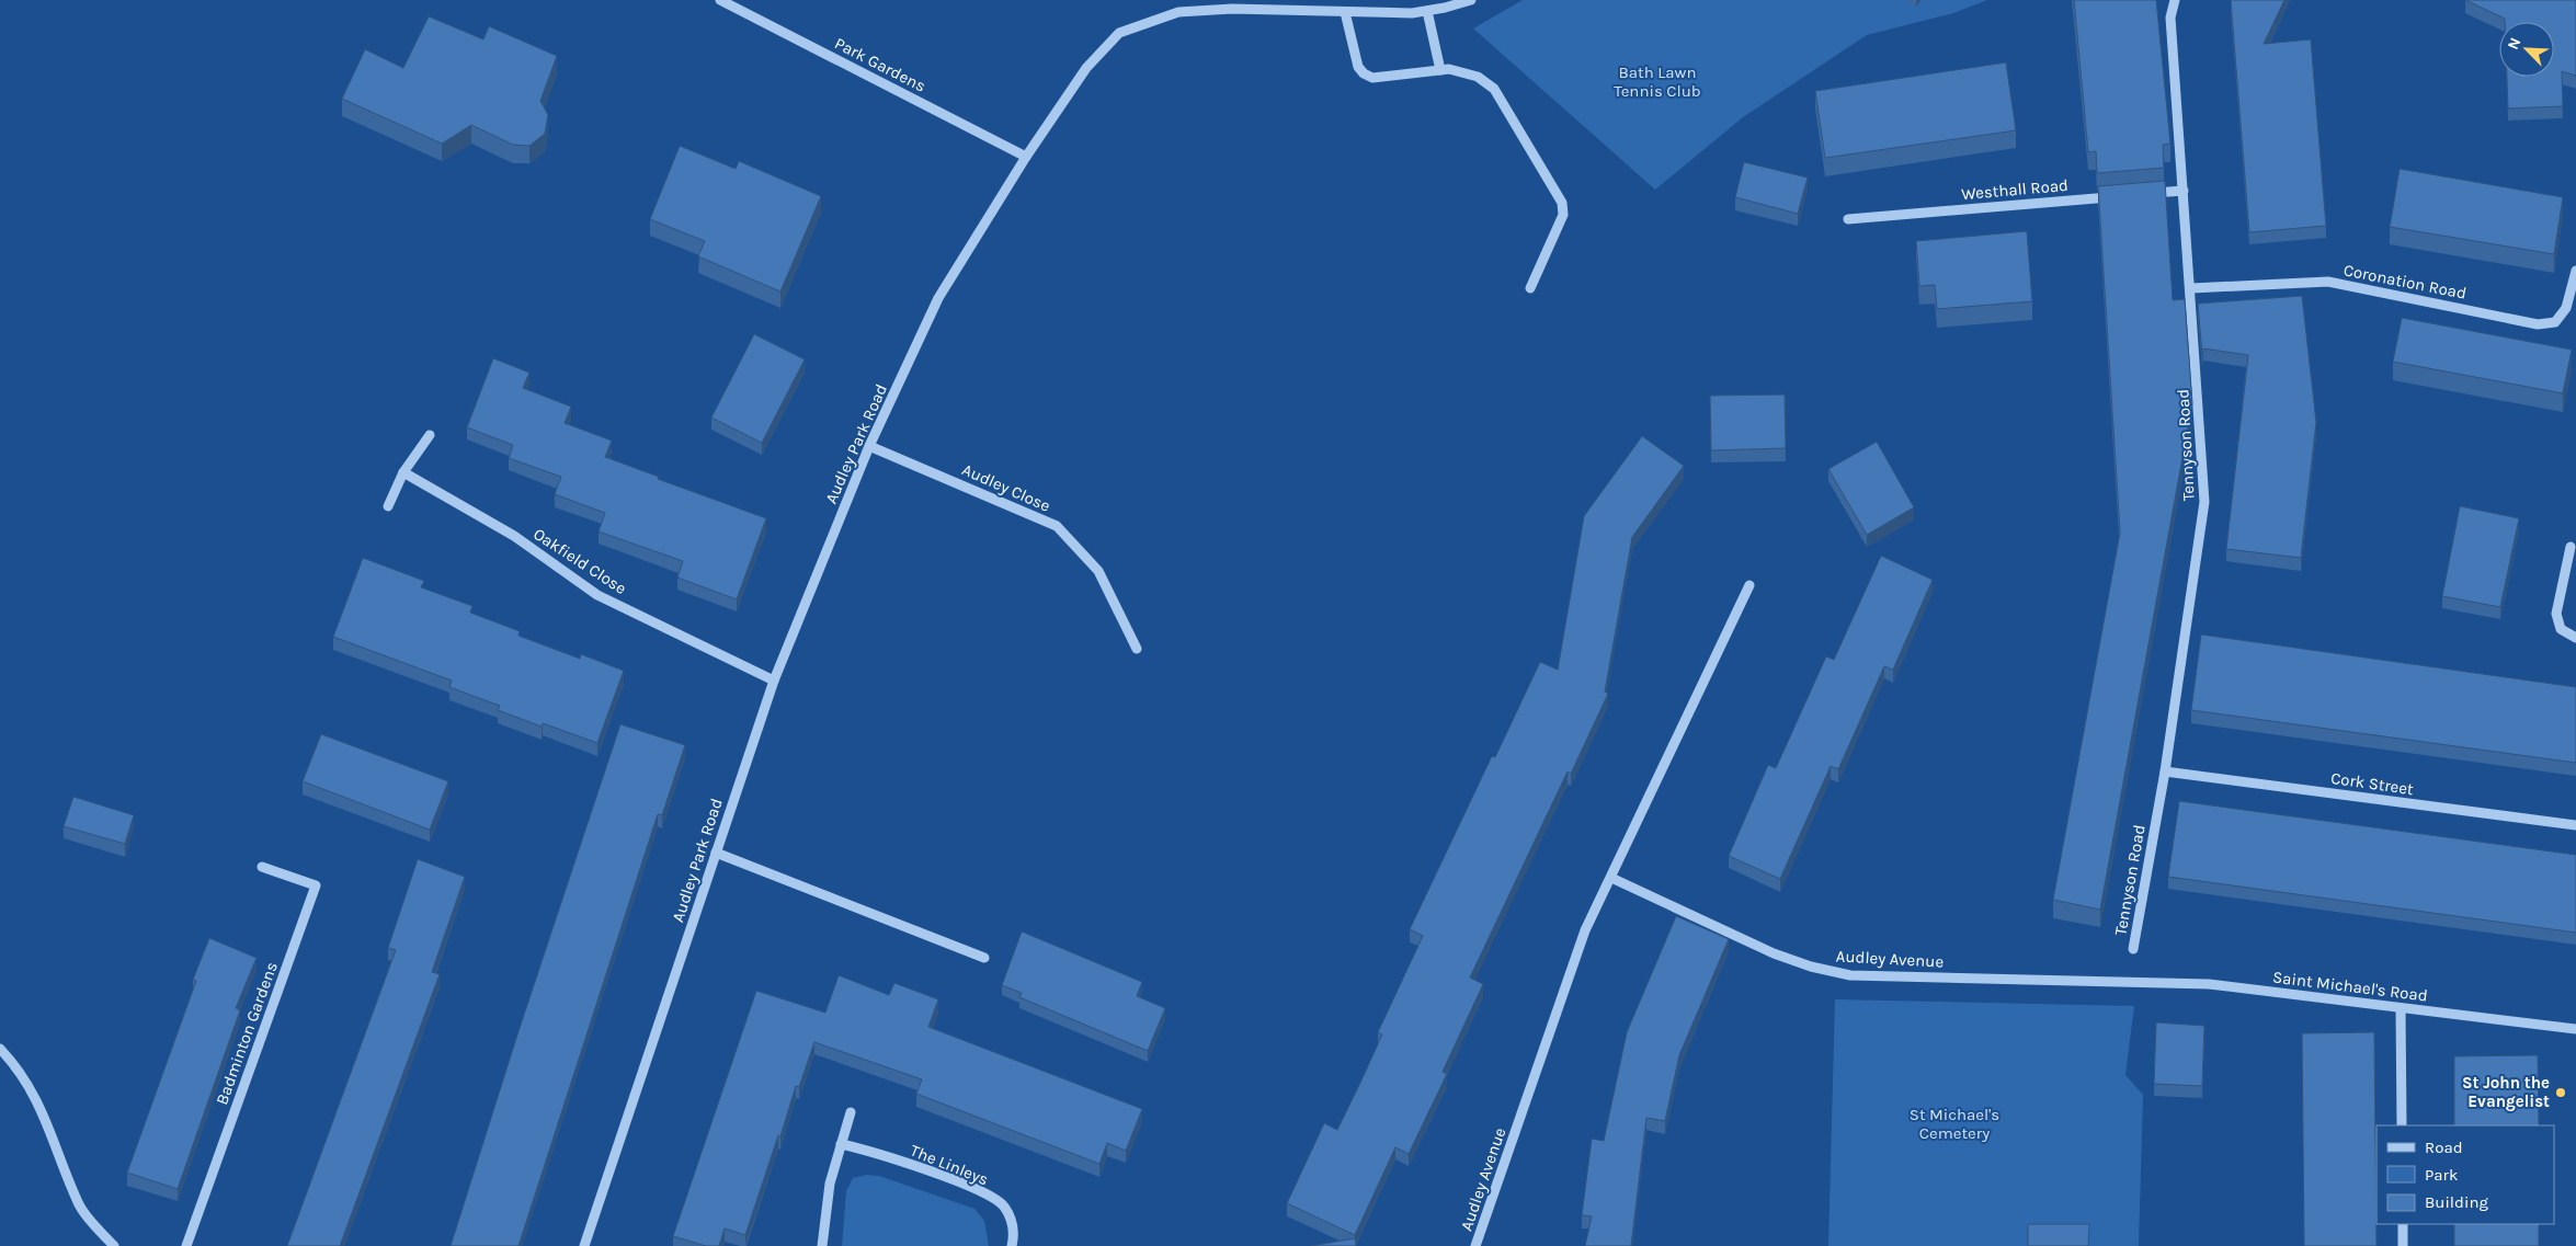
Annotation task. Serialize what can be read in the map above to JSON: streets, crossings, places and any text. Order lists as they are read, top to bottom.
{
  "streets": {
    "street": [
      "Park Gardens",
      "Westhall Road",
      "Coronation Road",
      "Audley Park Road",
      "Tennyson Road",
      "Audley Close",
      "Oakfield Close",
      "Cork Street",
      "Audley Avenue",
      "Saint Michael's Road",
      "Badminton Gardens",
      "The Linleys"
    ]
  },
  "crossings": [
    ["Park Gardens", "Audley Park Road"],
    ["Coronation Road", "Tennyson Road"],
    ["Audley Park Road", "Audley Close"],
    ["Audley Park Road", "Oakfield Close"],
    ["Tennyson Road", "Cork Street"],
    ["Audley Avenue", "Saint Michael's Road"]
  ],
  "parks": ["Bath Lawn Tennis Club", "St Michael's Cemetery"],
  "places": ["St John the Evangelist"],
  "legend": ["Road", "Park", "Building"],
  "north": "top left"
}
